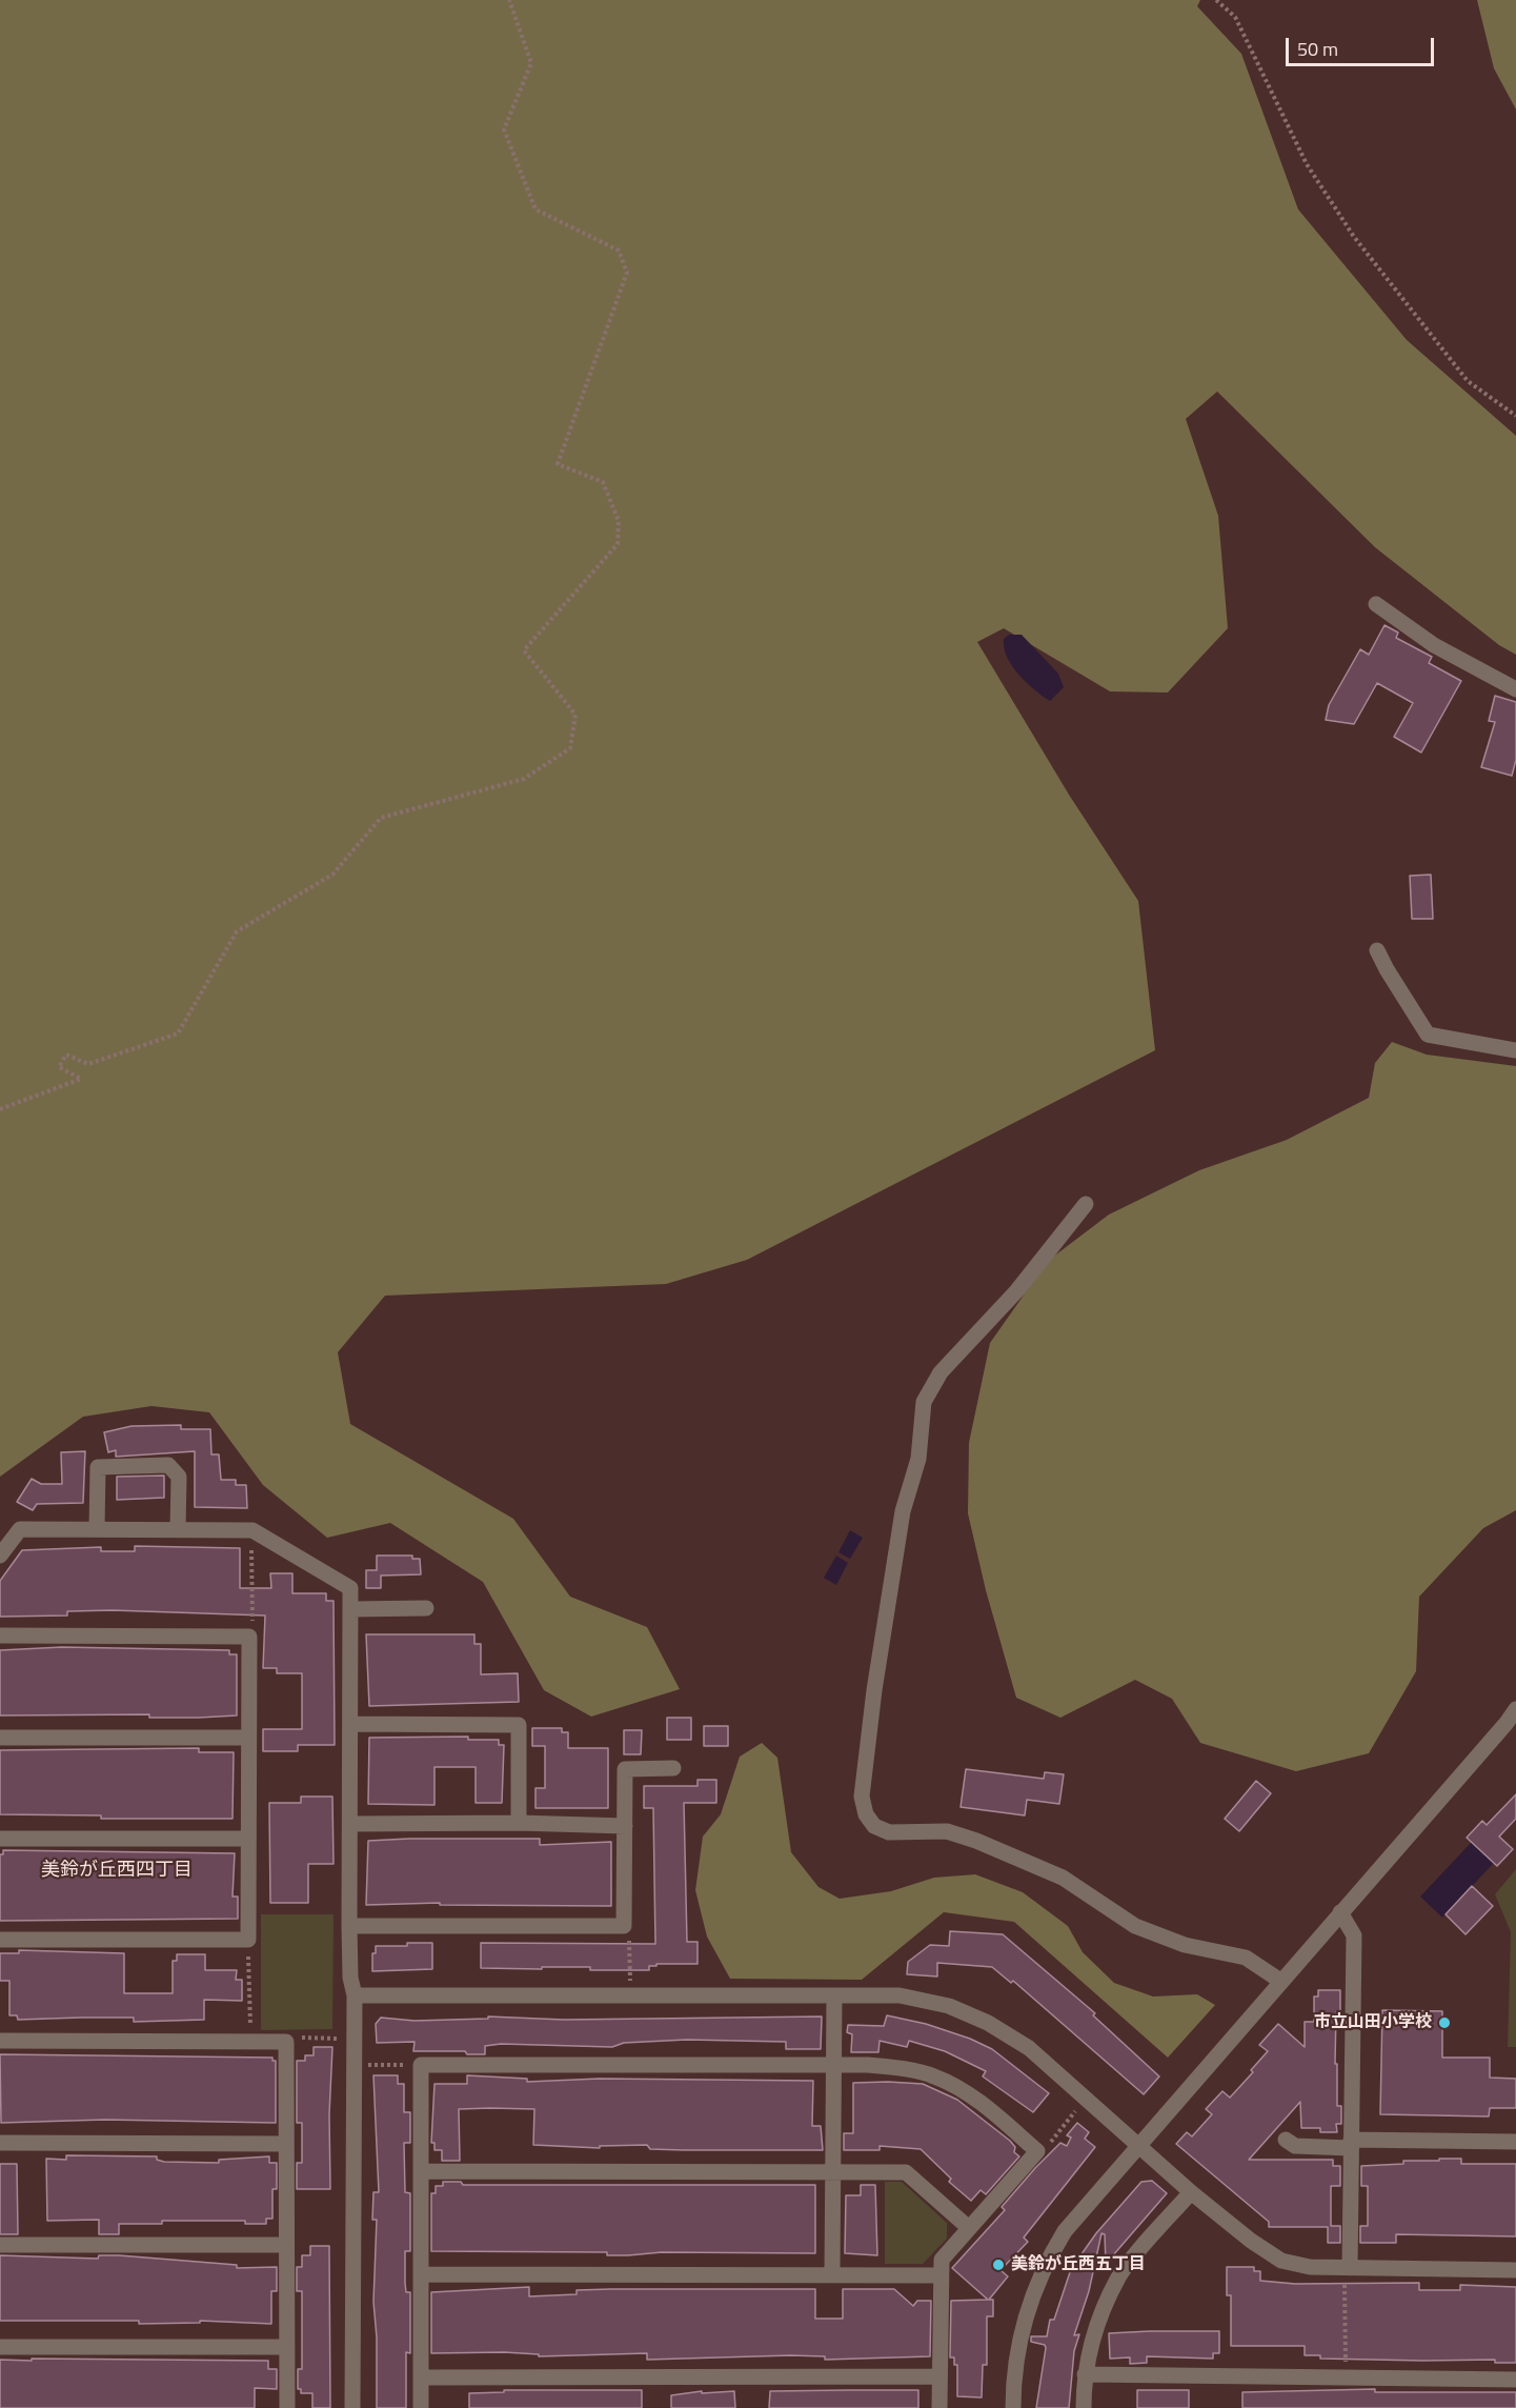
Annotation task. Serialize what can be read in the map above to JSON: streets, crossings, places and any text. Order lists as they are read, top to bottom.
{
  "districts": ["美鈴が丘西四丁目"],
  "places": ["市立山田小学校", "美鈴が丘西五丁目"],
  "scale_bar": "50 m"
}
